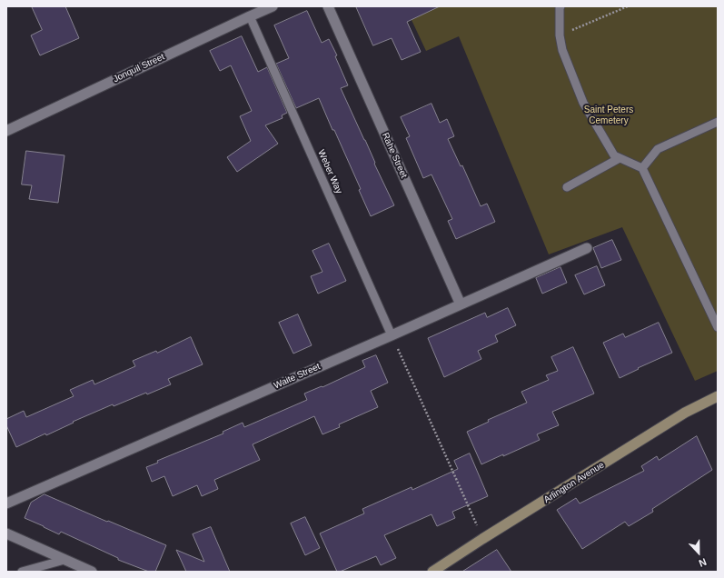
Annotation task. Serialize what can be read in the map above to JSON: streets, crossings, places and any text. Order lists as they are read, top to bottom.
{
  "streets": {
    "main road": ["Arlington Avenue"],
    "street": ["Jonquil Street", "Rahe Street", "Waite Street"],
    "lane": ["Weber Way"]
  },
  "crossings": [
    ["Jonquil Street", "Weber Way"],
    ["Rahe Street", "Waite Street"],
    ["Weber Way", "Waite Street"]
  ],
  "parks": ["Saint Peters Cemetery"],
  "north": "bottom"
}
